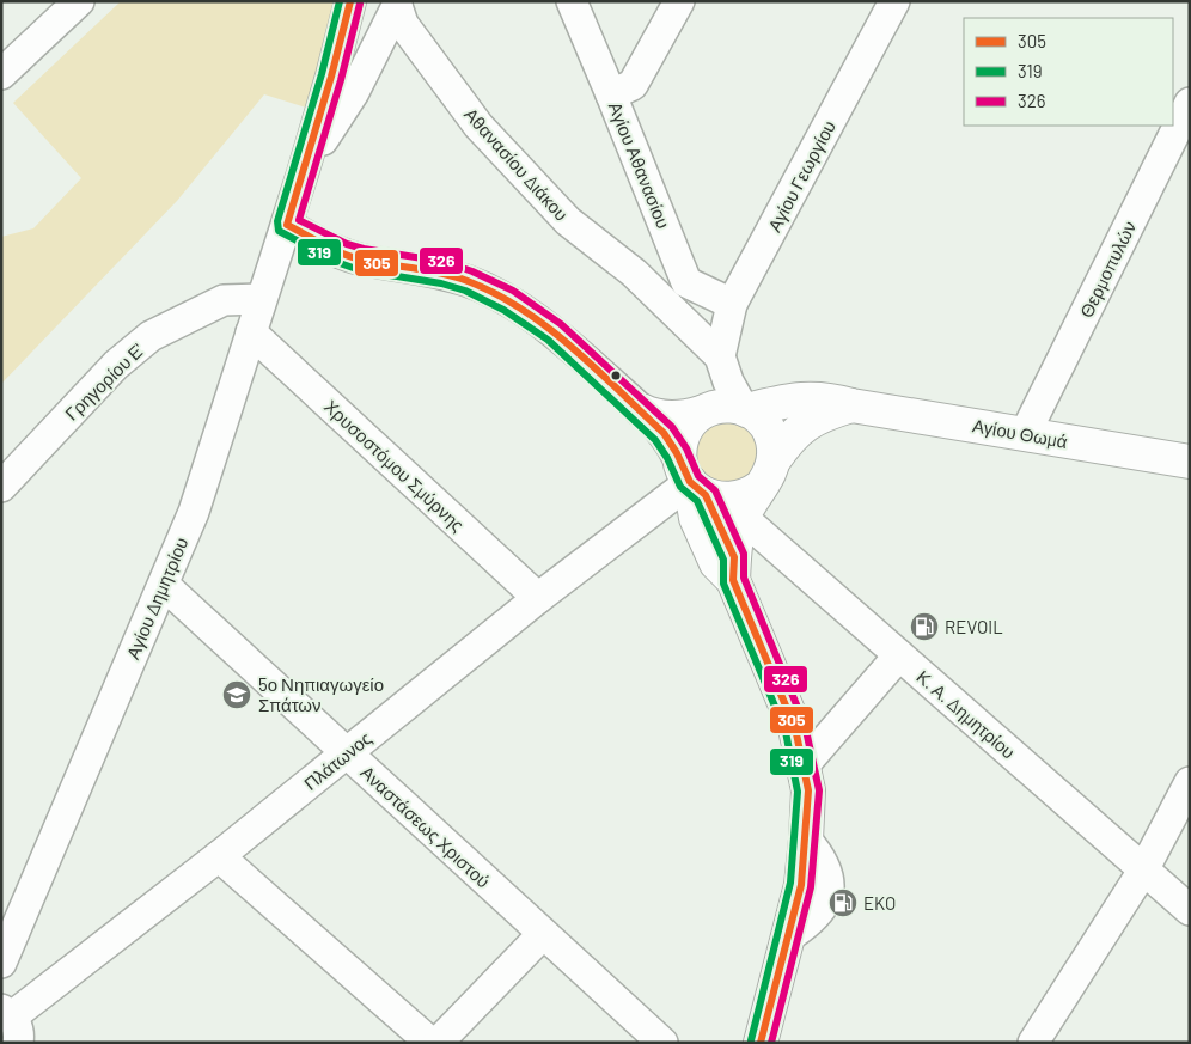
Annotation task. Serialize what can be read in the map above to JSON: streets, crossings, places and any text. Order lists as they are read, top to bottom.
{
  "streets": {
    "main road": ["Αγίου Θωμά"],
    "street": [
      "Αθανασίου Διάκου",
      "Αγίου Αθανασίου",
      "Αγίου Γεωργίου",
      "Θερμοπυλών",
      "Γρηγορίου Ε'",
      "Χρυσοστόμου Σμύρνης",
      "Αγίου Δημητρίου",
      "Κ. Α. Δημητρίου",
      "Πλάτωνος",
      "Αναστάσεως Χριστού"
    ]
  },
  "crossings": [
    ["Αθανασίου Διάκου", "Αγίου Γεωργίου"],
    ["Αθανασίου Διάκου", "Αγίου Θωμά"],
    ["Αθανασίου Διάκου", "Πλάτωνος"],
    ["Αγίου Γεωργίου", "Αγίου Θωμά"],
    ["Αγίου Γεωργίου", "Πλάτωνος"],
    ["Θερμοπυλών", "Αγίου Θωμά"],
    ["Γρηγορίου Ε'", "Αγίου Δημητρίου"],
    ["Αγίου Θωμά", "Πλάτωνος"],
    ["Χρυσοστόμου Σμύρνης", "Αγίου Δημητρίου"],
    ["Χρυσοστόμου Σμύρνης", "Πλάτωνος"],
    ["Αγίου Δημητρίου", "Αναστάσεως Χριστού"],
    ["Πλάτωνος", "Αναστάσεως Χριστού"]
  ],
  "places": {
    "fuel station": ["REVOIL", "EKO"],
    "school or university": ["5ο Νηπιαγωγείο Σπάτων"]
  },
  "lines": ["transit line 305", "transit line 319", "transit line 326"],
  "legend": ["305", "319", "326"]
}
